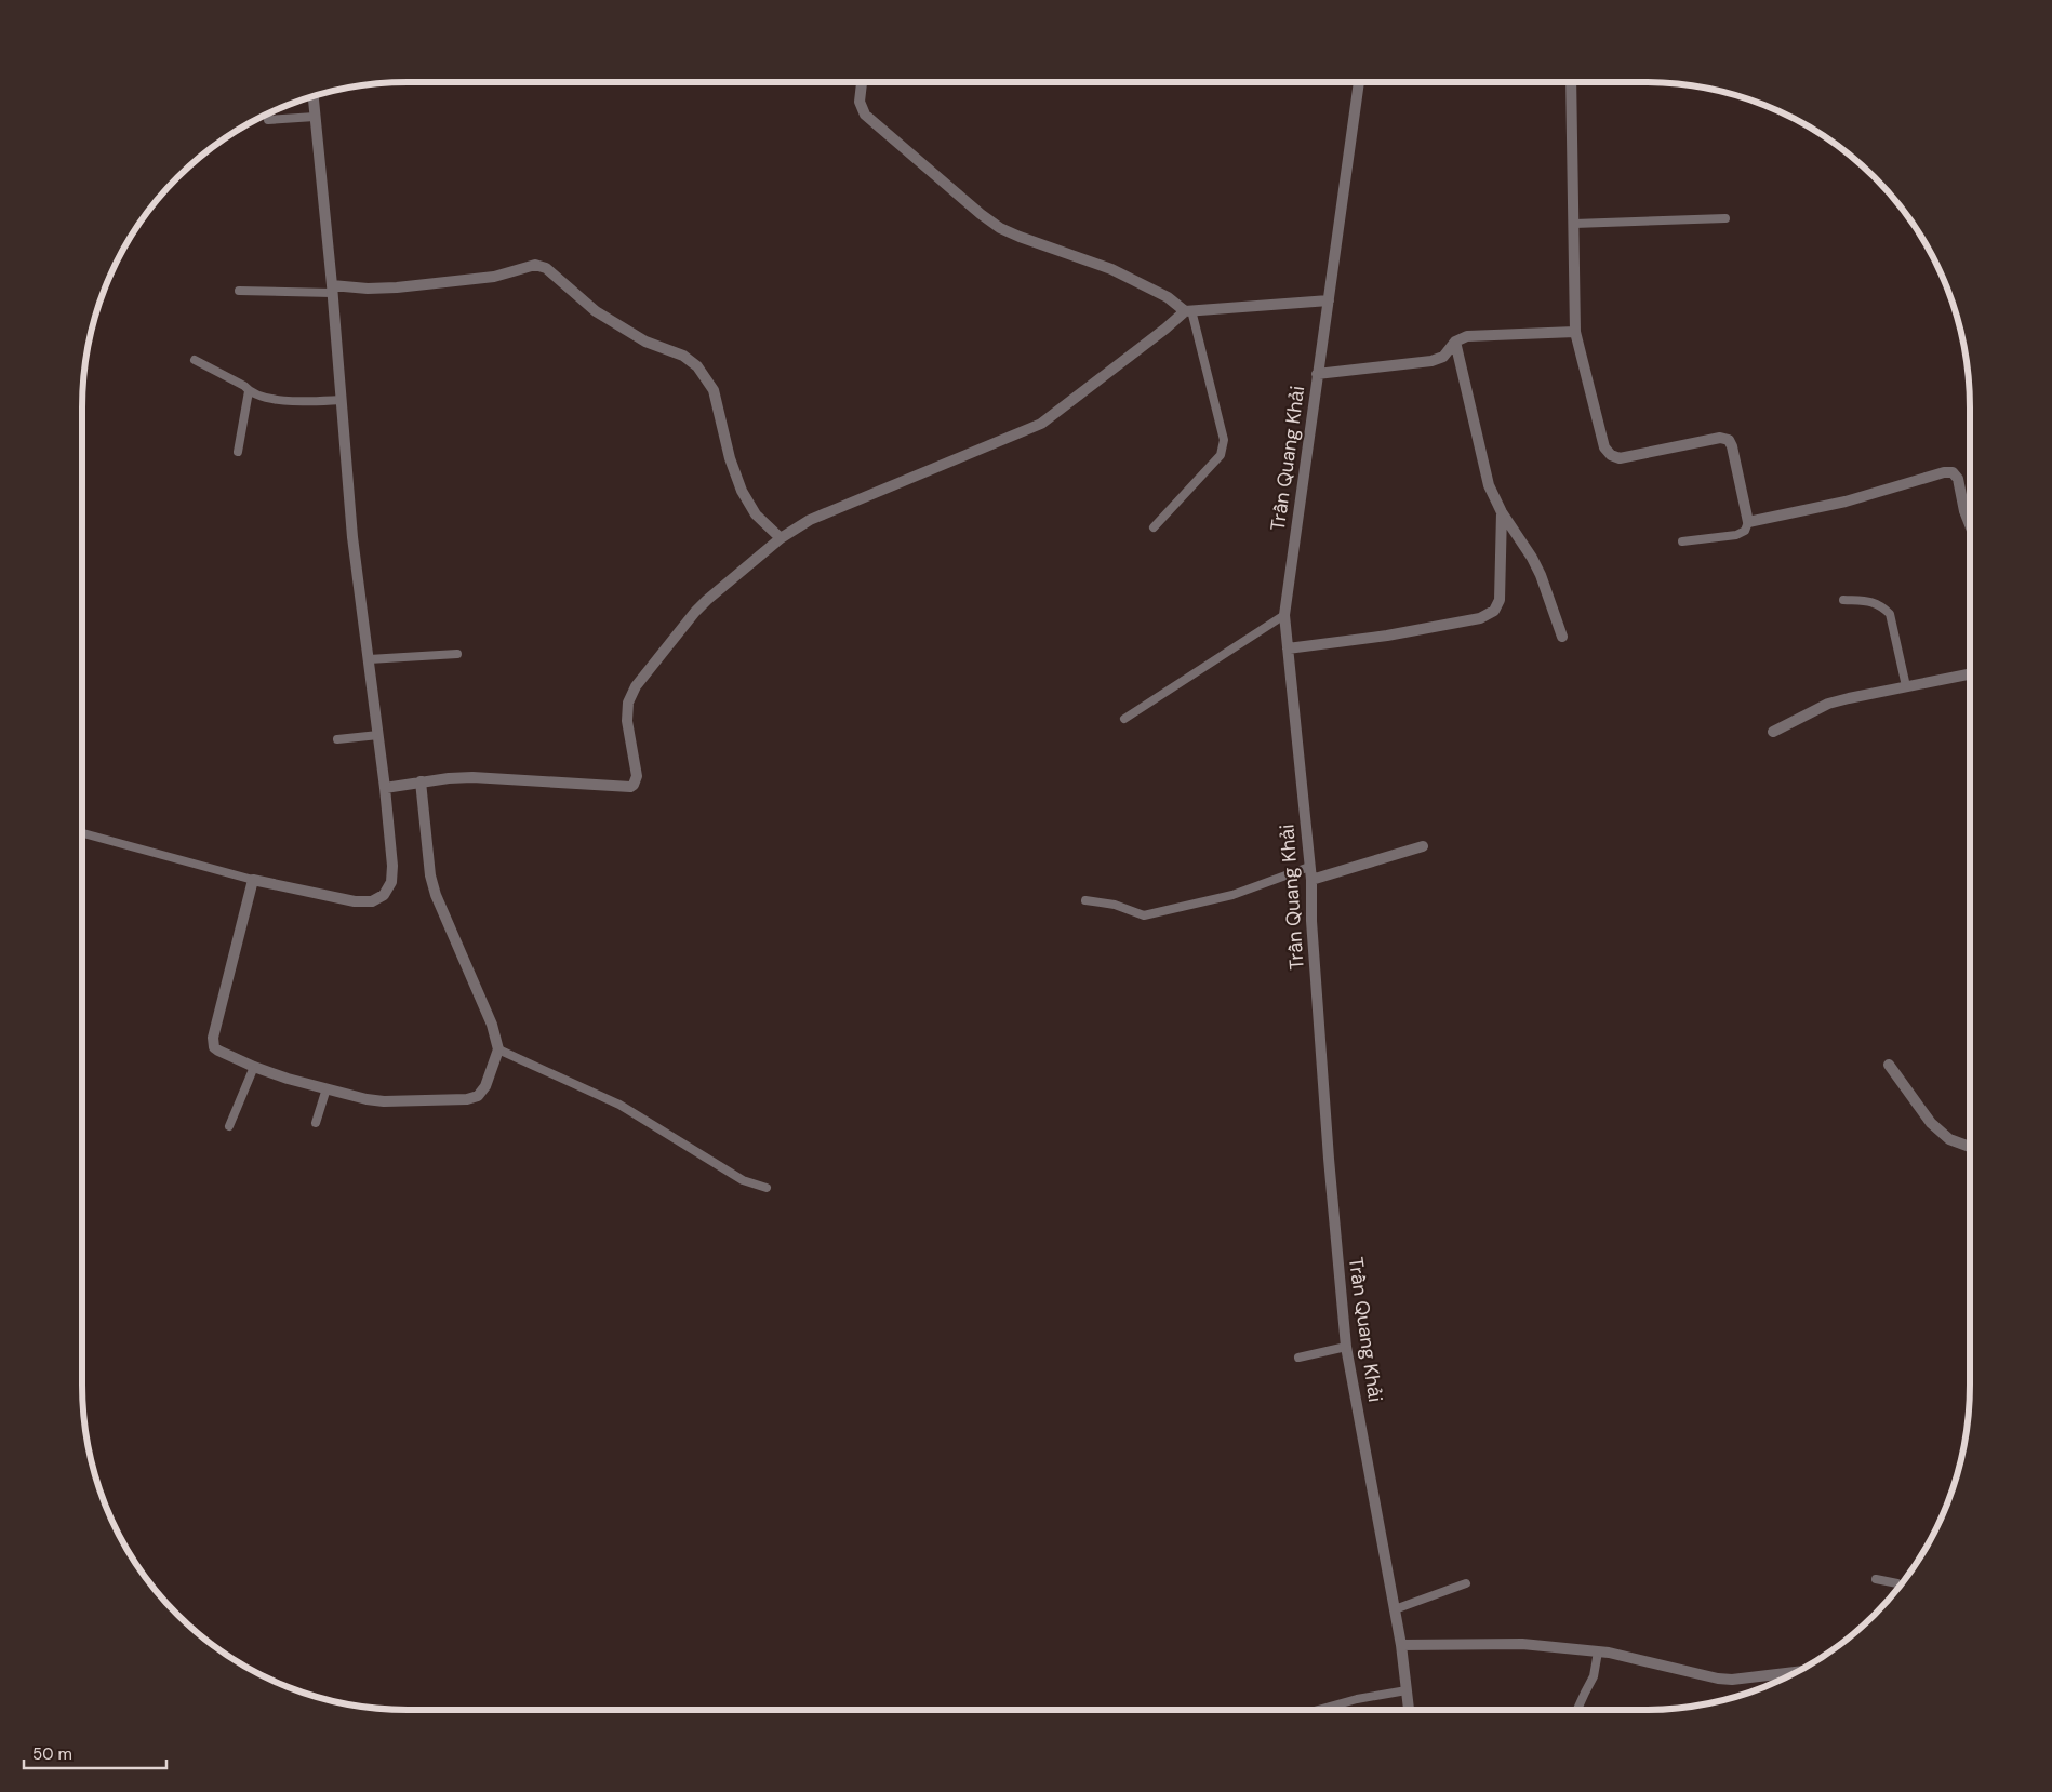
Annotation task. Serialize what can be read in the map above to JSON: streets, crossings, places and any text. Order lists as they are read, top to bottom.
{
  "streets": {
    "street": ["Trần Quang Khải"]
  },
  "scale_bar": "50 m"
}
